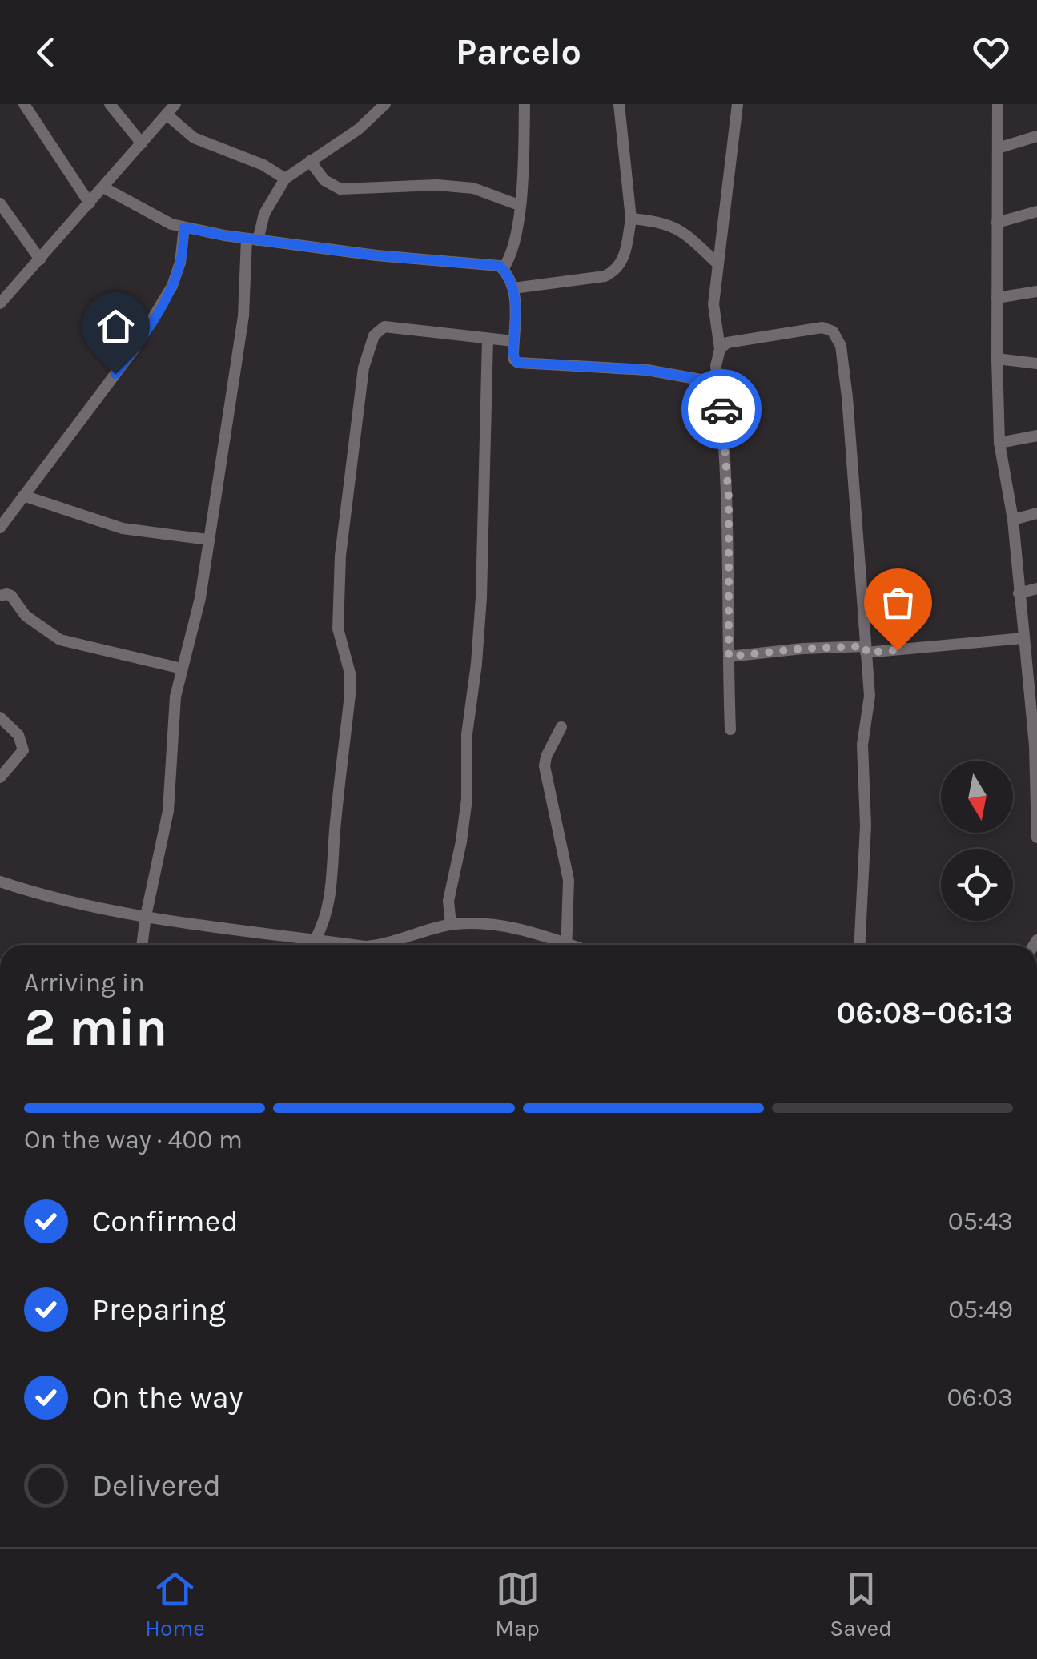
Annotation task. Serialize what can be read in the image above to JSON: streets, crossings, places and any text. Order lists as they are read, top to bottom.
{
  "north": "bottom",
  "page": {
    "header": "Parcelo",
    "heading": ["2 min", "Arriving in", "06:08–06:13"],
    "bar": "On the way · 400 m",
    "list": [
      ["Confirmed", "05:43"],
      ["Preparing", "05:49"],
      ["On the way", "06:03"],
      "Delivered"
    ],
    "tabs": ["Home", "Map", "Saved"]
  }
}
